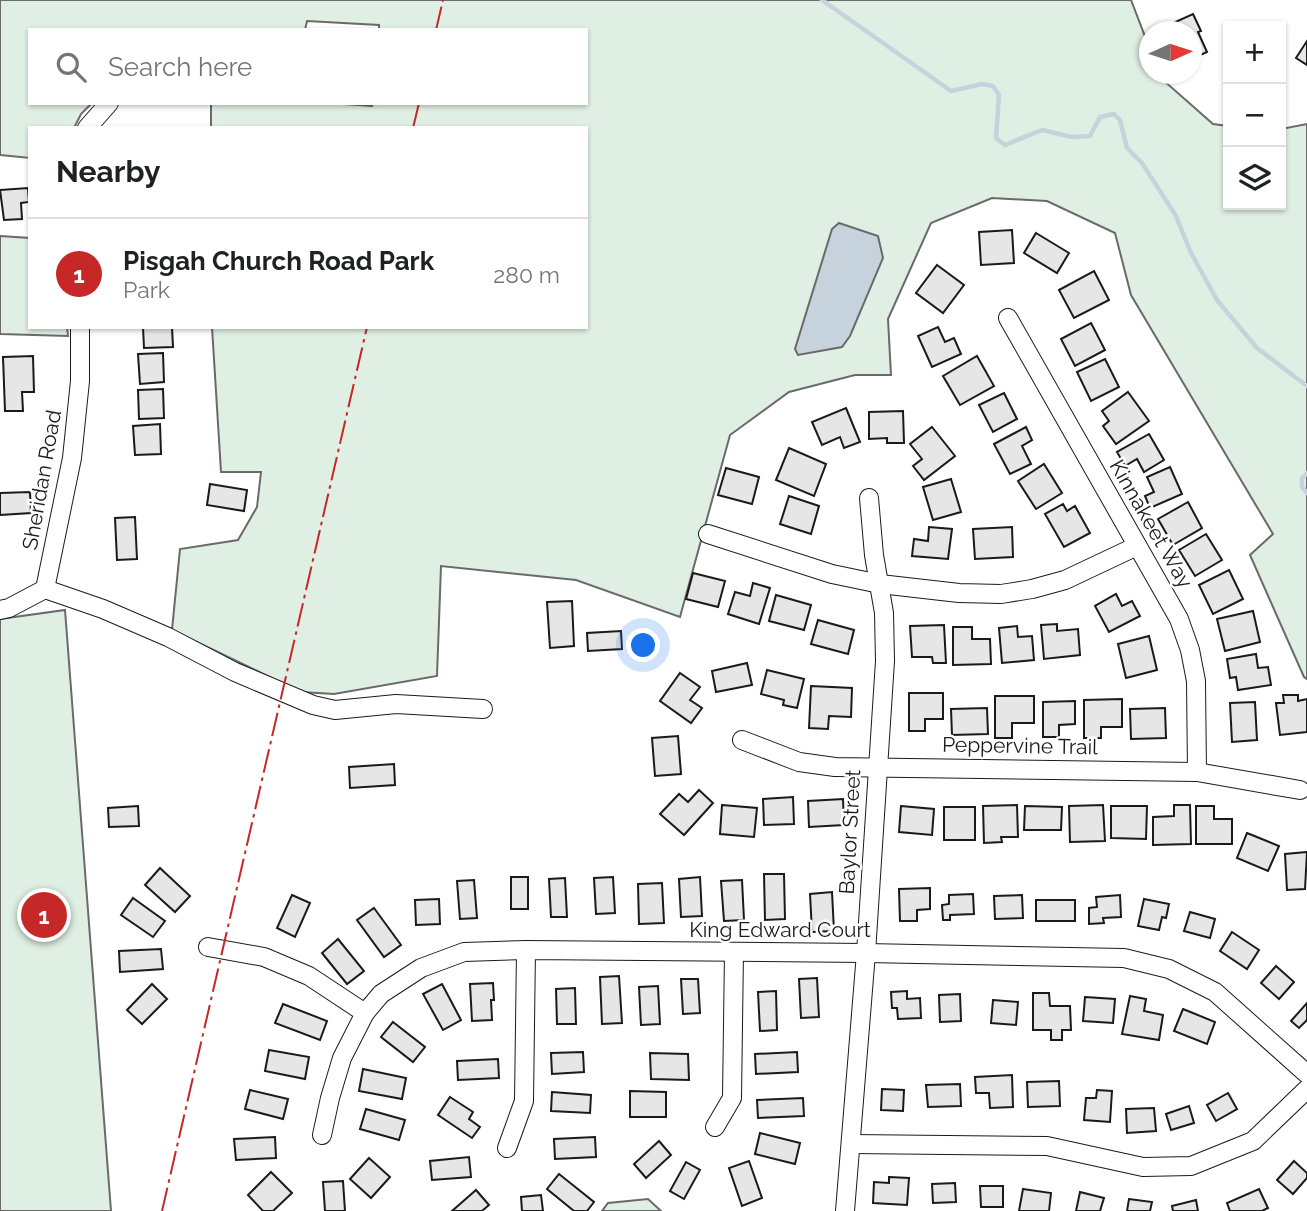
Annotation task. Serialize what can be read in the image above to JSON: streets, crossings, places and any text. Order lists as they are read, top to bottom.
{
  "streets": {
    "street": [
      "Sheridan Road",
      "Kinnakeet Way",
      "Peppervine Trail",
      "Baylor Street",
      "King Edward Court"
    ]
  },
  "crossings": [
    ["Kinnakeet Way", "Peppervine Trail"],
    ["Peppervine Trail", "Baylor Street"],
    ["Baylor Street", "King Edward Court"]
  ],
  "north": "right",
  "page": {
    "map_buttons": ["+", "−"],
    "search": "Search here",
    "heading": "Nearby",
    "list": [
      {
        "mark": "1",
        "name": "Pisgah Church Road Park",
        "note": "Park",
        "value": "280 m"
      }
    ],
    "pins": "1"
  }
}
